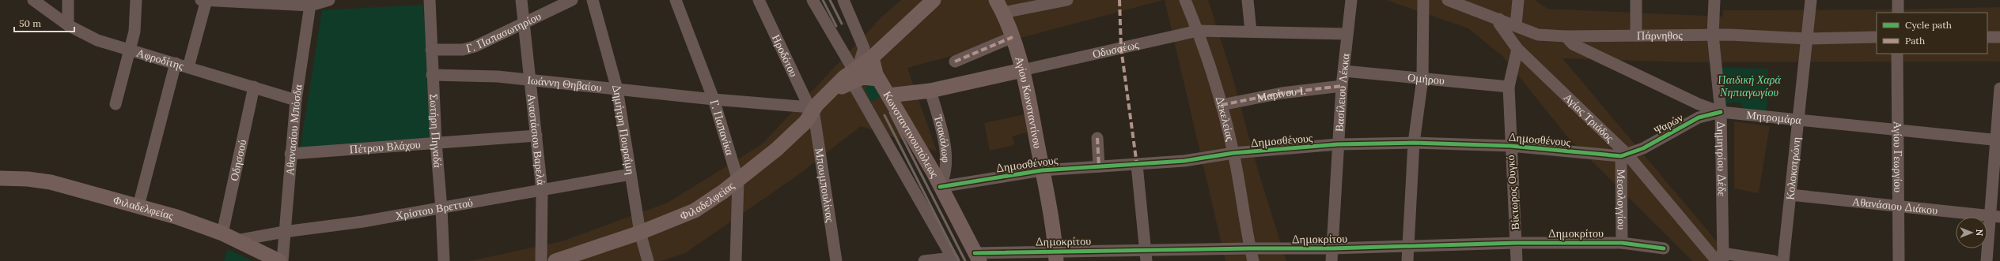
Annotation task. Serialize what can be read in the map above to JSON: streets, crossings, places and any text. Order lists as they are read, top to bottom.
{
  "streets": {
    "main road": [
      "Οδυσσέως",
      "Αγίου Κωνσταντίνου",
      "Κωνσταντινουπόλεως",
      "Φιλαδελφείας"
    ],
    "street": [
      "Γ. Παπασωτηρίου",
      "Πάρνηθος",
      "Ηροδότου",
      "Αφροδίτης",
      "Ομήρου",
      "Ιωάννη Θηβαίου",
      "Βασίλειου Λέκκα",
      "Μαρίνου Ι.",
      "Μητρομάρα",
      "Αγίας Τριάδος",
      "Δεκελείας",
      "Ψαρών",
      "Γ. Παπανίκα",
      "Αθανασίου Μπόσδα",
      "Δημήτρη Πουραΐμη",
      "Σωτήρη Πηγαδά",
      "Τσακάλωφ",
      "Αναστάσιου Βαρελά",
      "Δημοσθένους",
      "Πέτρου Βλάχου",
      "Αγίου Γεωργίου",
      "Δημητρίου Δέδε",
      "Οδησσού",
      "Κολοκοτρώνη",
      "Μπουμπουλίνας",
      "Βίκτωρος Ουγκό",
      "Μεσολογγίου",
      "Αθανάσιου Διάκου",
      "Χρίστου Βρεττού",
      "Δημοκρίτου"
    ]
  },
  "crossings": [
    ["Γ. Παπασωτηρίου", "Σωτήρη Πηγαδά"],
    ["Γ. Παπασωτηρίου", "Αναστάσιου Βαρελά"],
    ["Πάρνηθος", "Μητρομάρα"],
    ["Πάρνηθος", "Αγίας Τριάδος"],
    ["Πάρνηθος", "Δημητρίου Δέδε"],
    ["Πάρνηθος", "Κολοκοτρώνη"],
    ["Οδυσσέως", "Βασίλειου Λέκκα"],
    ["Οδυσσέως", "Αγίου Κωνσταντίνου"],
    ["Οδυσσέως", "Δεκελείας"],
    ["Οδυσσέως", "Κωνσταντινουπόλεως"],
    ["Οδυσσέως", "Τσακάλωφ"],
    ["Ηροδότου", "Ιωάννη Θηβαίου"],
    ["Ηροδότου", "Μπουμπουλίνας"],
    ["Ηροδότου", "Φιλαδελφείας"],
    ["Αφροδίτης", "Αθανασίου Μπόσδα"],
    ["Αφροδίτης", "Οδησσού"],
    ["Ομήρου", "Βασίλειου Λέκκα"],
    ["Ομήρου", "Βίκτωρος Ουγκό"],
    ["Ιωάννη Θηβαίου", "Γ. Παπανίκα"],
    ["Ιωάννη Θηβαίου", "Δημήτρη Πουραΐμη"],
    ["Ιωάννη Θηβαίου", "Σωτήρη Πηγαδά"],
    ["Ιωάννη Θηβαίου", "Αναστάσιου Βαρελά"],
    ["Ιωάννη Θηβαίου", "Μπουμπουλίνας"],
    ["Ιωάννη Θηβαίου", "Φιλαδελφείας"],
    ["Βασίλειου Λέκκα", "Μαρίνου Ι."],
    ["Βασίλειου Λέκκα", "Δημοσθένους"],
    ["Βασίλειου Λέκκα", "Δημοκρίτου"],
    ["Μαρίνου Ι.", "Δεκελείας"],
    ["Αγίου Κωνσταντίνου", "Δημοσθένους"],
    ["Αγίου Κωνσταντίνου", "Δημοκρίτου"],
    ["Μητρομάρα", "Ψαρών"],
    ["Μητρομάρα", "Αγίου Γεωργίου"],
    ["Μητρομάρα", "Δημητρίου Δέδε"],
    ["Μητρομάρα", "Κολοκοτρώνη"],
    ["Αγίας Τριάδος", "Ψαρών"],
    ["Αγίας Τριάδος", "Δημοσθένους"],
    ["Αγίας Τριάδος", "Δημητρίου Δέδε"],
    ["Αγίας Τριάδος", "Βίκτωρος Ουγκό"],
    ["Αγίας Τριάδος", "Μεσολογγίου"],
    ["Δεκελείας", "Δημοσθένους"],
    ["Δεκελείας", "Δημοκρίτου"],
    ["Ψαρών", "Δημοσθένους"],
    ["Ψαρών", "Δημητρίου Δέδε"],
    ["Ψαρών", "Μεσολογγίου"],
    ["Γ. Παπανίκα", "Φιλαδελφείας"],
    ["Αθανασίου Μπόσδα", "Πέτρου Βλάχου"],
    ["Αθανασίου Μπόσδα", "Χρίστου Βρεττού"],
    ["Δημήτρη Πουραΐμη", "Φιλαδελφείας"],
    ["Δημήτρη Πουραΐμη", "Χρίστου Βρεττού"],
    ["Σωτήρη Πηγαδά", "Πέτρου Βλάχου"],
    ["Σωτήρη Πηγαδά", "Χρίστου Βρεττού"],
    ["Κωνσταντινουπόλεως", "Τσακάλωφ"],
    ["Κωνσταντινουπόλεως", "Δημοσθένους"],
    ["Κωνσταντινουπόλεως", "Φιλαδελφείας"],
    ["Κωνσταντινουπόλεως", "Δημοκρίτου"],
    ["Τσακάλωφ", "Δημοσθένους"],
    ["Αναστάσιου Βαρελά", "Πέτρου Βλάχου"],
    ["Αναστάσιου Βαρελά", "Χρίστου Βρεττού"],
    ["Δημοσθένους", "Βίκτωρος Ουγκό"],
    ["Δημοσθένους", "Μεσολογγίου"],
    ["Αγίου Γεωργίου", "Αθανάσιου Διάκου"],
    ["Οδησσού", "Φιλαδελφείας"],
    ["Κολοκοτρώνη", "Αθανάσιου Διάκου"],
    ["Μπουμπουλίνας", "Φιλαδελφείας"],
    ["Βίκτωρος Ουγκό", "Δημοκρίτου"],
    ["Φιλαδελφείας", "Χρίστου Βρεττού"],
    ["Μεσολογγίου", "Δημοκρίτου"]
  ],
  "parks": ["Παιδική Χαρά Νηπιαγωγίου"],
  "legend": ["Cycle path", "Path"],
  "scale_bar": "50 m",
  "north": "right"
}
